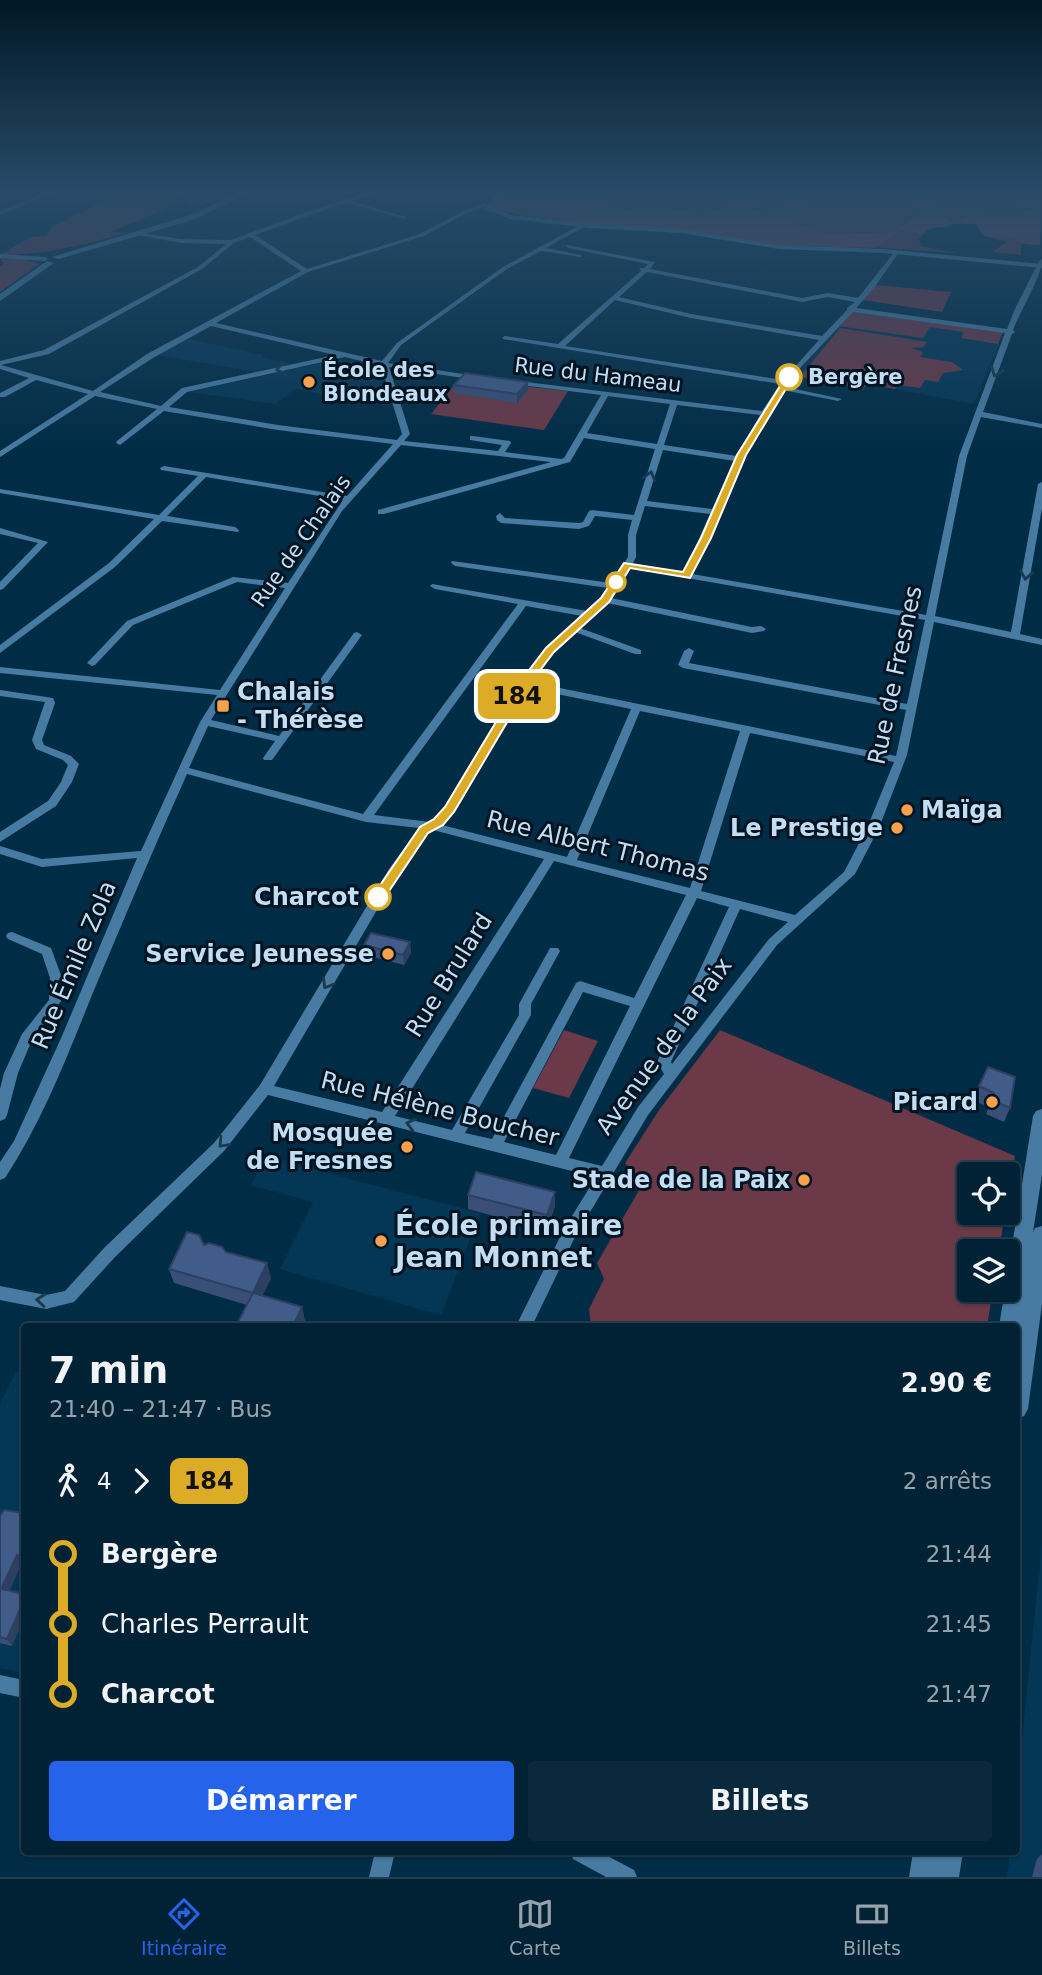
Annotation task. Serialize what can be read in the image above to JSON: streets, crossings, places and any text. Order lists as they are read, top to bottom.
{
  "streets": {
    "street": [
      "Rue du Hameau",
      "Rue de Chalais",
      "Rue de Fresnes",
      "Rue Albert Thomas",
      "Rue Émile Zola",
      "Rue Brulard",
      "Avenue de la Paix",
      "Rue Hélène Boucher"
    ]
  },
  "crossings": [
    ["Rue de Chalais", "Rue Albert Thomas"],
    ["Rue de Chalais", "Rue Émile Zola"],
    ["Rue de Fresnes", "Rue Albert Thomas"],
    ["Rue de Fresnes", "Avenue de la Paix"],
    ["Rue Albert Thomas", "Rue Émile Zola"],
    ["Rue Albert Thomas", "Rue Brulard"],
    ["Rue Albert Thomas", "Avenue de la Paix"],
    ["Rue Brulard", "Rue Hélène Boucher"],
    ["Avenue de la Paix", "Rue Hélène Boucher"]
  ],
  "places": {
    "other": [
      "Bergère",
      "École des Blondeaux",
      "Maïga",
      "Le Prestige",
      "Charcot",
      "Service Jeunesse",
      "Picard",
      "Mosquée de Fresnes",
      "Stade de la Paix",
      "École primaire Jean Monnet"
    ],
    "transit": ["Chalais - Thérèse"]
  },
  "lines": ["bus line 184"],
  "page": {
    "on_map": "184",
    "heading": ["7 min", "21:40 – 21:47 · Bus", "2.90 €"],
    "legs": ["4", "184", "2 arrêts"],
    "list": [
      {
        "name": "Bergère",
        "value": "21:44"
      },
      {
        "name": "Charles Perrault",
        "value": "21:45"
      },
      {
        "name": "Charcot",
        "value": "21:47"
      }
    ],
    "buttons": ["Démarrer", "Billets"],
    "tabs": ["Itinéraire", "Carte", "Billets"]
  }
}
